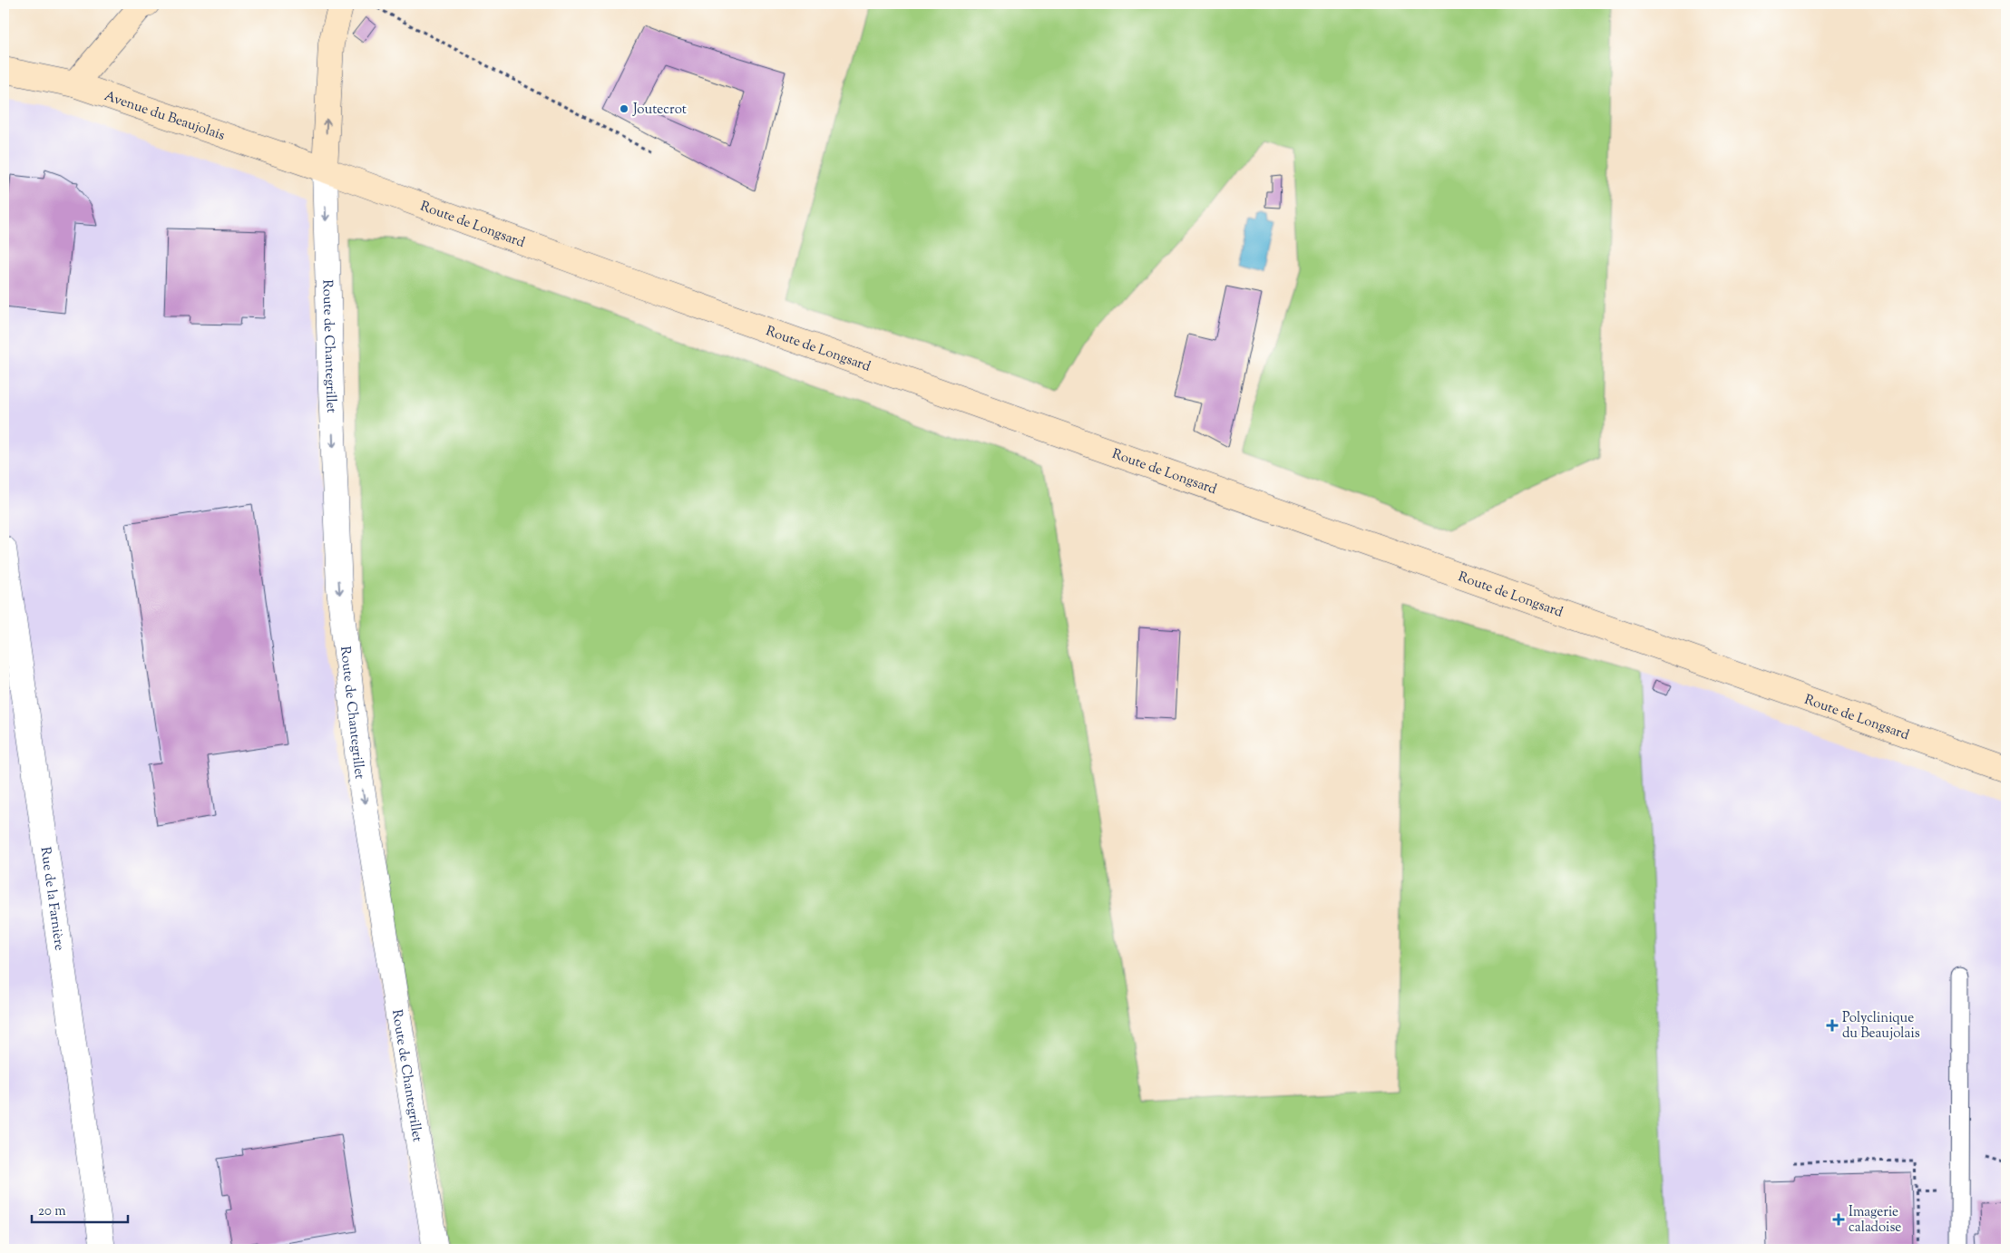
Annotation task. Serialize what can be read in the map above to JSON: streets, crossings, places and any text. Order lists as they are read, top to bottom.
{
  "streets": {
    "main road": ["Avenue du Beaujolais", "Route de Longsard"],
    "street": ["Route de Chantegrillet", "Rue de la Farnière"]
  },
  "crossings": [
    ["Avenue du Beaujolais", "Route de Longsard"],
    ["Avenue du Beaujolais", "Route de Chantegrillet"],
    ["Route de Longsard", "Route de Chantegrillet"]
  ],
  "one_way": ["Route de Chantegrillet"],
  "places": {
    "other": ["Joutecrot"],
    "health": ["Polyclinique du Beaujolais", "Imagerie caladoise"]
  },
  "scale_bar": "20 m"
}
